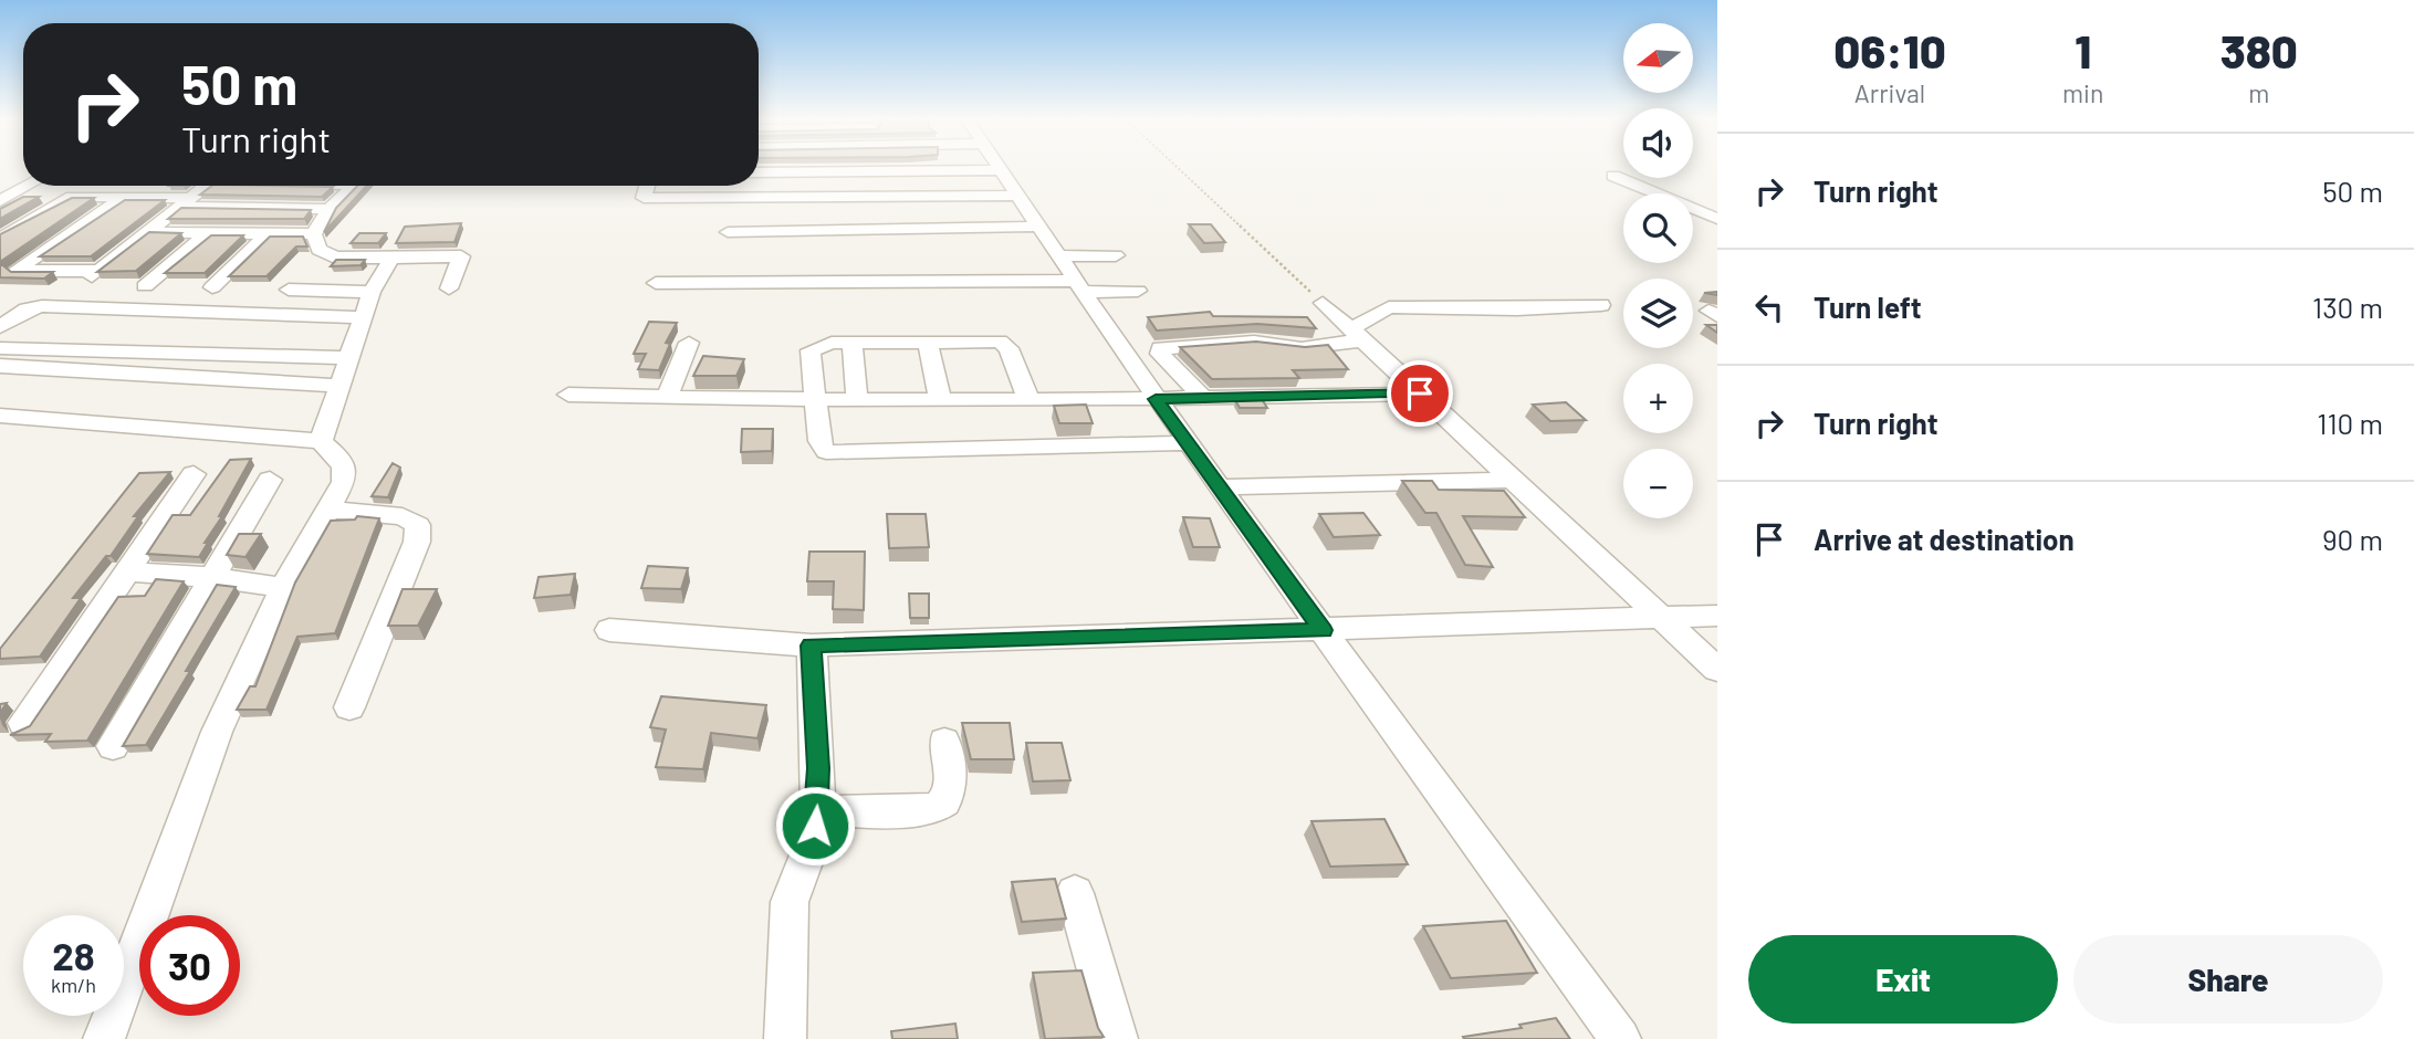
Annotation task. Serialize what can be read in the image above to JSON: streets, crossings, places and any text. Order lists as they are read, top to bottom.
{
  "north": "left",
  "page": {
    "eta": [
      "06:10",
      "Arrival",
      "1",
      "min",
      "380",
      "m"
    ],
    "map_buttons": ["+", "−"],
    "turn": ["50 m", "Turn right"],
    "list": [
      {
        "name": "Turn right",
        "value": "50 m"
      },
      {
        "name": "Turn left",
        "value": "130 m"
      },
      {
        "name": "Turn right",
        "value": "110 m"
      },
      {
        "name": "Arrive at destination",
        "value": "90 m"
      }
    ],
    "speed": "28 km/h",
    "limit": "30",
    "buttons": ["Exit", "Share"]
  }
}
